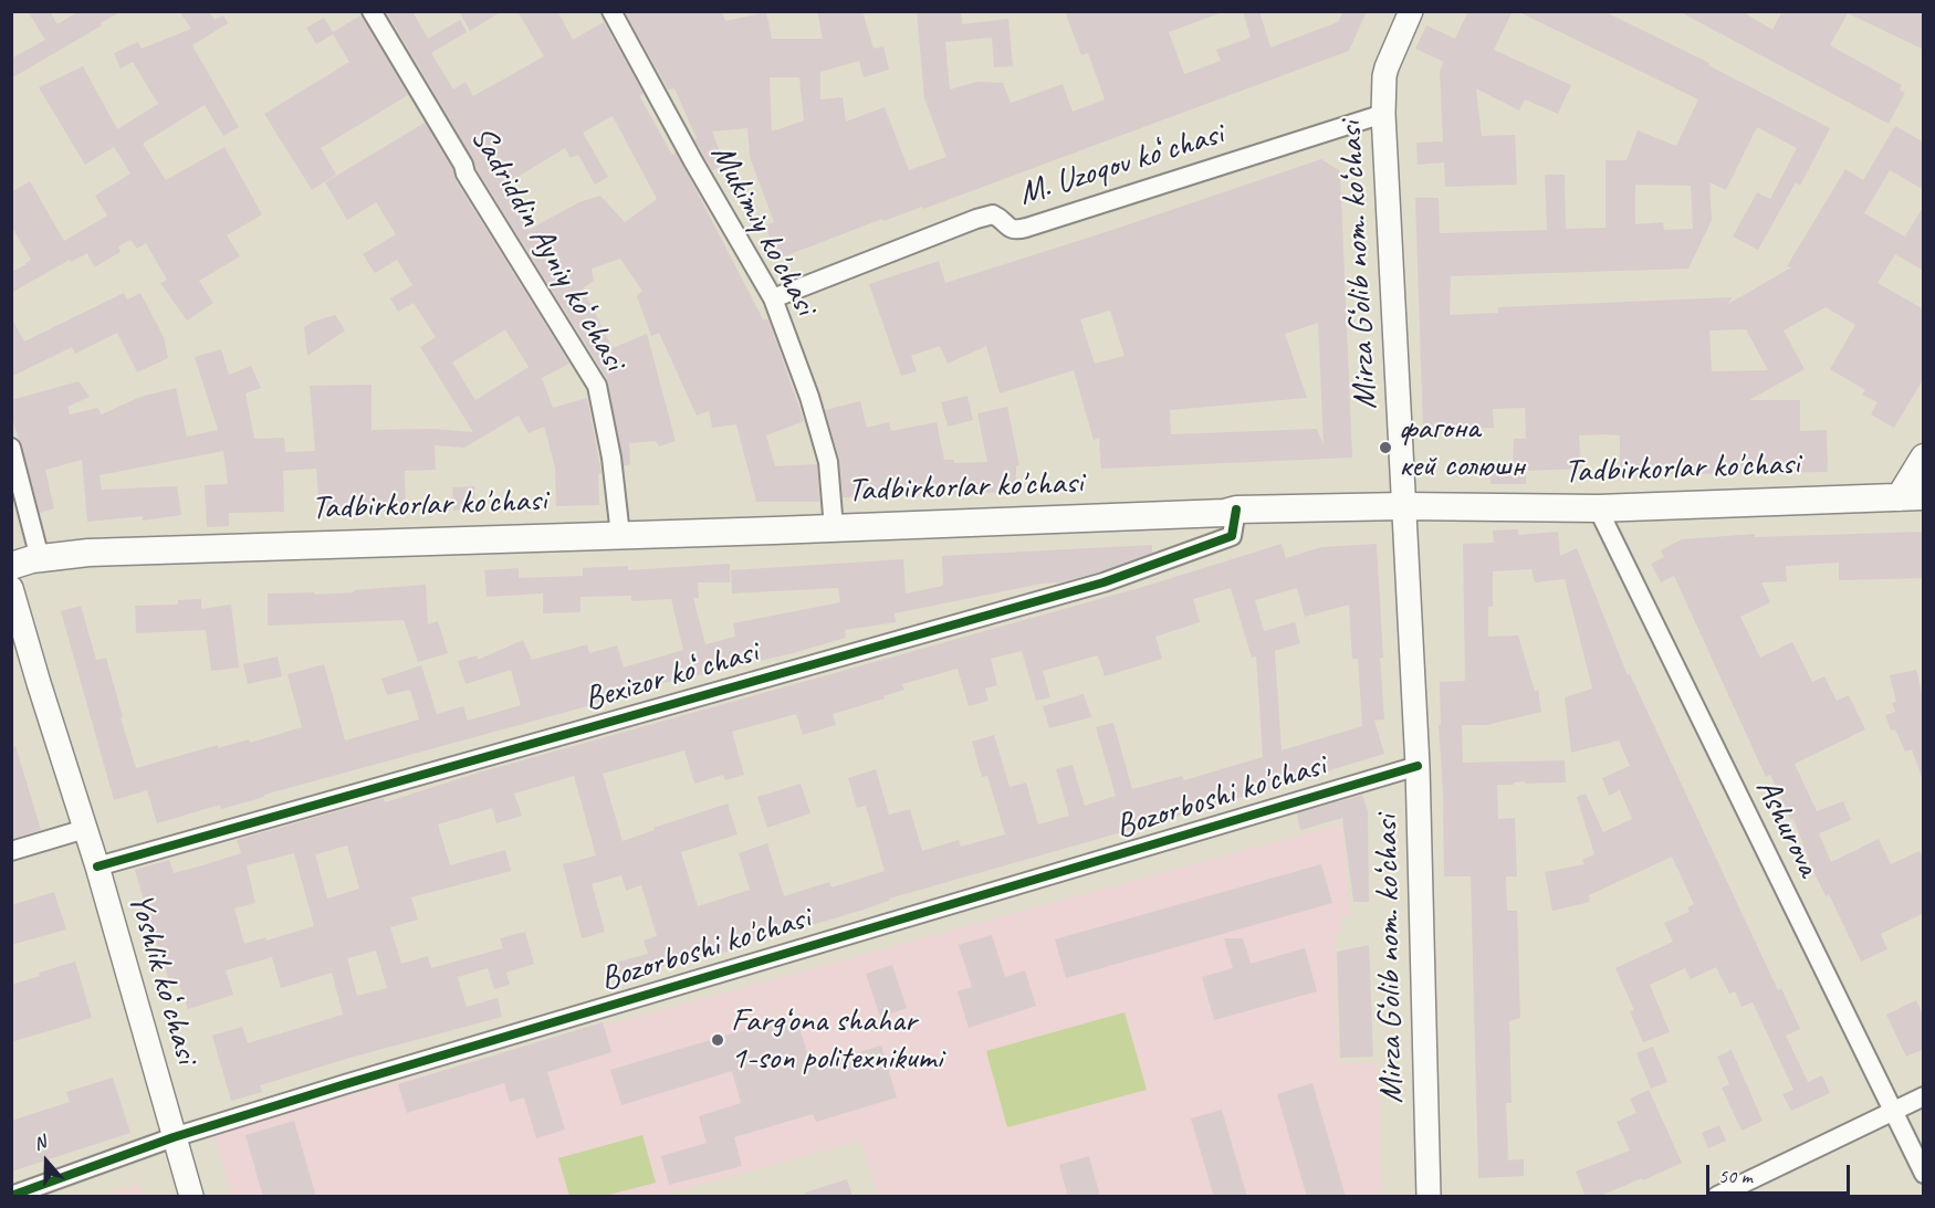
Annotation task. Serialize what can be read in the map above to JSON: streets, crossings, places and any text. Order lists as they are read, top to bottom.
{
  "streets": {
    "main road": ["Tadbirkorlar ko'chasi"],
    "street": [
      "M. Uzoqov koʻchasi",
      "Mukimiy ko'chasi",
      "Sadriddin Ayniy koʻchasi",
      "Mirza G‘olib nom. ko‘chasi",
      "Bexizor koʻchasi",
      "Bozorboshi ko'chasi",
      "Ashurova",
      "Yoshlik koʻchasi"
    ]
  },
  "crossings": [
    ["M. Uzoqov koʻchasi", "Mukimiy ko'chasi"],
    ["M. Uzoqov koʻchasi", "Mirza G‘olib nom. ko‘chasi"],
    ["Mukimiy ko'chasi", "Tadbirkorlar ko'chasi"],
    ["Sadriddin Ayniy koʻchasi", "Tadbirkorlar ko'chasi"],
    ["Mirza G‘olib nom. ko‘chasi", "Tadbirkorlar ko'chasi"],
    ["Mirza G‘olib nom. ko‘chasi", "Bozorboshi ko'chasi"],
    ["Tadbirkorlar ko'chasi", "Bexizor koʻchasi"],
    ["Tadbirkorlar ko'chasi", "Ashurova"],
    ["Bexizor koʻchasi", "Yoshlik koʻchasi"],
    ["Bozorboshi ko'chasi", "Yoshlik koʻchasi"]
  ],
  "places": ["фагона кей солюшн", "Farg‘ona shahar 1-son politexnikumi"],
  "scale_bar": "50 m",
  "north": "top"
}
